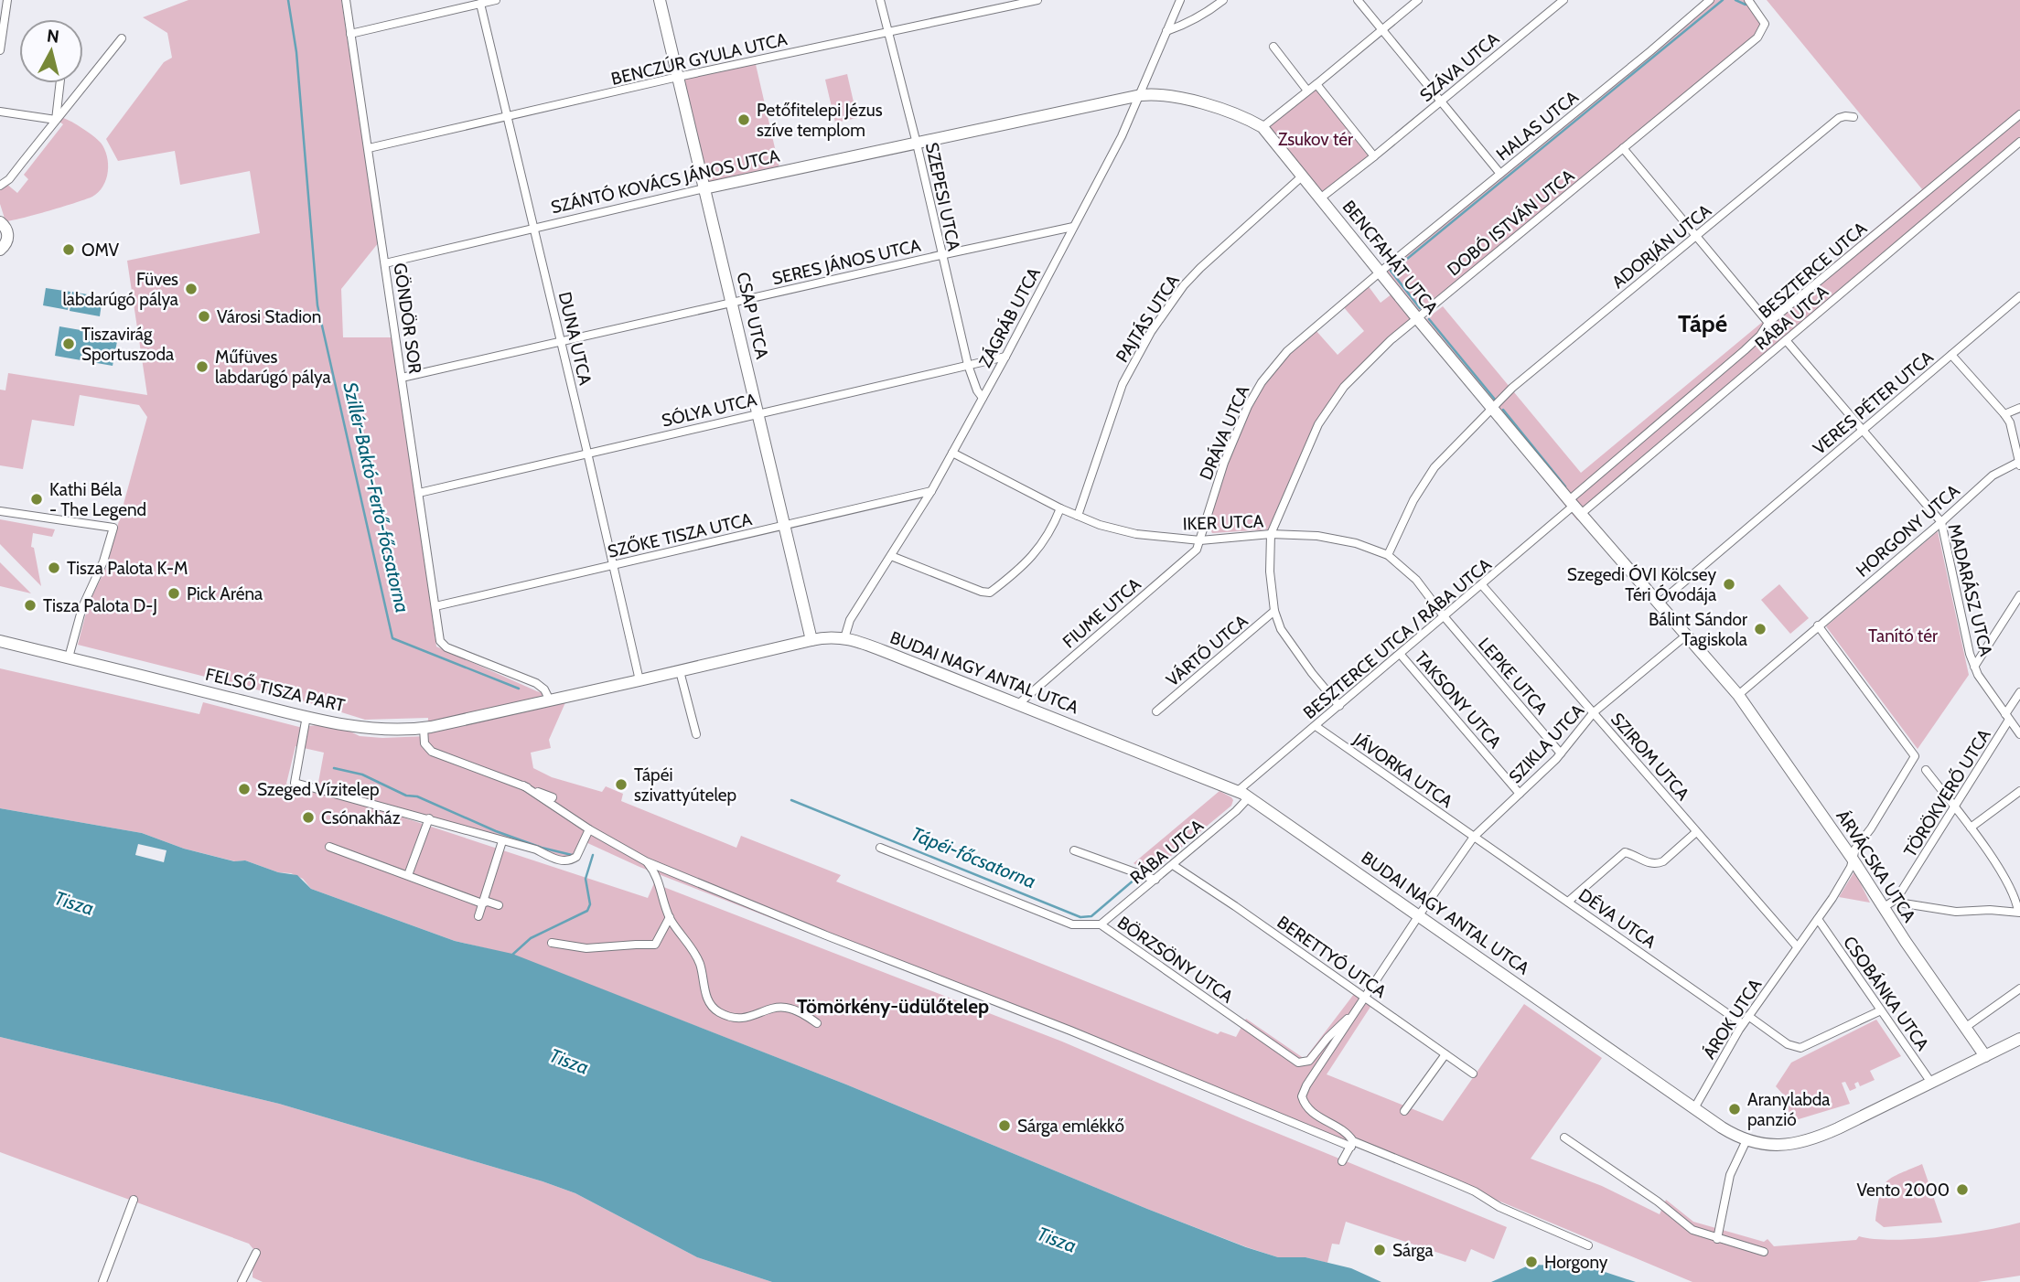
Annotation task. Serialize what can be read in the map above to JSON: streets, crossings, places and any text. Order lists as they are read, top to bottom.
{
  "streets": {
    "street": [
      "BENCZÚR GYULA UTCA",
      "SZÁVA UTCA",
      "HALAS UTCA",
      "SZÁNTÓ KOVÁCS JÁNOS UTCA",
      "SZEPESI UTCA",
      "DOBÓ ISTVÁN UTCA",
      "ADORJÁN UTCA",
      "BENCFAHÁT UTCA",
      "SERES JÁNOS UTCA",
      "BESZTERCE UTCA",
      "CSAP UTCA",
      "ZÁGRÁB UTCA",
      "RÁBA UTCA",
      "GÖNDÖR SOR",
      "PAJTÁS UTCA",
      "DUNA UTCA",
      "VERES PÉTER UTCA",
      "SÓLYA UTCA",
      "DRÁVA UTCA",
      "IKER UTCA",
      "HORGONY UTCA",
      "SZŐKE TISZA UTCA",
      "MADARÁSZ UTCA",
      "FIUME UTCA",
      "BESZTERCE UTCA / RÁBA UTCA",
      "VÁRTÓ UTCA",
      "BUDAI NAGY ANTAL UTCA",
      "LEPKE UTCA",
      "FELSŐ TISZA PART",
      "TAKSONY UTCA",
      "SZIKLA UTCA",
      "SZIROM UTCA",
      "JÁVORKA UTCA",
      "TÖRÖKVERŐ UTCA",
      "ÁRVÁCSKA UTCA",
      "DÉVA UTCA",
      "BERETTYÓ UTCA",
      "BÖRZSÖNY UTCA",
      "CSOBÁNKA UTCA",
      "ÁROK UTCA"
    ]
  },
  "crossings": [
    ["BENCZÚR GYULA UTCA", "SZEPESI UTCA"],
    ["BENCZÚR GYULA UTCA", "CSAP UTCA"],
    ["BENCZÚR GYULA UTCA", "GÖNDÖR SOR"],
    ["BENCZÚR GYULA UTCA", "DUNA UTCA"],
    ["HALAS UTCA", "BENCFAHÁT UTCA"],
    ["HALAS UTCA", "DRÁVA UTCA"],
    ["SZÁNTÓ KOVÁCS JÁNOS UTCA", "SZEPESI UTCA"],
    ["SZÁNTÓ KOVÁCS JÁNOS UTCA", "BENCFAHÁT UTCA"],
    ["SZÁNTÓ KOVÁCS JÁNOS UTCA", "CSAP UTCA"],
    ["SZÁNTÓ KOVÁCS JÁNOS UTCA", "ZÁGRÁB UTCA"],
    ["SZÁNTÓ KOVÁCS JÁNOS UTCA", "GÖNDÖR SOR"],
    ["SZÁNTÓ KOVÁCS JÁNOS UTCA", "DUNA UTCA"],
    ["SZEPESI UTCA", "SERES JÁNOS UTCA"],
    ["SZEPESI UTCA", "ZÁGRÁB UTCA"],
    ["SZEPESI UTCA", "SÓLYA UTCA"],
    ["DOBÓ ISTVÁN UTCA", "BENCFAHÁT UTCA"],
    ["DOBÓ ISTVÁN UTCA", "IKER UTCA"],
    ["DOBÓ ISTVÁN UTCA", "BESZTERCE UTCA / RÁBA UTCA"],
    ["DOBÓ ISTVÁN UTCA", "VÁRTÓ UTCA"],
    ["ADORJÁN UTCA", "BENCFAHÁT UTCA"],
    ["ADORJÁN UTCA", "IKER UTCA"],
    ["BENCFAHÁT UTCA", "BESZTERCE UTCA"],
    ["BENCFAHÁT UTCA", "ZÁGRÁB UTCA"],
    ["BENCFAHÁT UTCA", "RÁBA UTCA"],
    ["BENCFAHÁT UTCA", "PAJTÁS UTCA"],
    ["BENCFAHÁT UTCA", "VERES PÉTER UTCA"],
    ["BENCFAHÁT UTCA", "DRÁVA UTCA"],
    ["BENCFAHÁT UTCA", "BESZTERCE UTCA / RÁBA UTCA"],
    ["BENCFAHÁT UTCA", "ÁRVÁCSKA UTCA"],
    ["SERES JÁNOS UTCA", "CSAP UTCA"],
    ["SERES JÁNOS UTCA", "ZÁGRÁB UTCA"],
    ["SERES JÁNOS UTCA", "GÖNDÖR SOR"],
    ["SERES JÁNOS UTCA", "DUNA UTCA"],
    ["BESZTERCE UTCA", "RÁBA UTCA"],
    ["BESZTERCE UTCA", "BESZTERCE UTCA / RÁBA UTCA"],
    ["CSAP UTCA", "SÓLYA UTCA"],
    ["CSAP UTCA", "SZŐKE TISZA UTCA"],
    ["CSAP UTCA", "BUDAI NAGY ANTAL UTCA"],
    ["ZÁGRÁB UTCA", "SÓLYA UTCA"],
    ["ZÁGRÁB UTCA", "IKER UTCA"],
    ["ZÁGRÁB UTCA", "SZŐKE TISZA UTCA"],
    ["ZÁGRÁB UTCA", "BUDAI NAGY ANTAL UTCA"],
    ["RÁBA UTCA", "MADARÁSZ UTCA"],
    ["RÁBA UTCA", "BESZTERCE UTCA / RÁBA UTCA"],
    ["RÁBA UTCA", "BUDAI NAGY ANTAL UTCA"],
    ["RÁBA UTCA", "BERETTYÓ UTCA"],
    ["RÁBA UTCA", "BÖRZSÖNY UTCA"],
    ["GÖNDÖR SOR", "SÓLYA UTCA"],
    ["GÖNDÖR SOR", "SZŐKE TISZA UTCA"],
    ["GÖNDÖR SOR", "FELSŐ TISZA PART"],
    ["PAJTÁS UTCA", "IKER UTCA"],
    ["DUNA UTCA", "SÓLYA UTCA"],
    ["DUNA UTCA", "SZŐKE TISZA UTCA"],
    ["DUNA UTCA", "FELSŐ TISZA PART"],
    ["VERES PÉTER UTCA", "MADARÁSZ UTCA"],
    ["VERES PÉTER UTCA", "ÁRVÁCSKA UTCA"],
    ["DRÁVA UTCA", "IKER UTCA"],
    ["DRÁVA UTCA", "FIUME UTCA"],
    ["IKER UTCA", "FIUME UTCA"],
    ["IKER UTCA", "BESZTERCE UTCA / RÁBA UTCA"],
    ["IKER UTCA", "LEPKE UTCA"],
    ["HORGONY UTCA", "MADARÁSZ UTCA"],
    ["HORGONY UTCA", "ÁRVÁCSKA UTCA"],
    ["MADARÁSZ UTCA", "TÖRÖKVERŐ UTCA"],
    ["FIUME UTCA", "BUDAI NAGY ANTAL UTCA"],
    ["BESZTERCE UTCA / RÁBA UTCA", "BUDAI NAGY ANTAL UTCA"],
    ["BESZTERCE UTCA / RÁBA UTCA", "LEPKE UTCA"],
    ["BESZTERCE UTCA / RÁBA UTCA", "TAKSONY UTCA"],
    ["BESZTERCE UTCA / RÁBA UTCA", "SZIROM UTCA"],
    ["BESZTERCE UTCA / RÁBA UTCA", "JÁVORKA UTCA"],
    ["BUDAI NAGY ANTAL UTCA", "FELSŐ TISZA PART"],
    ["BUDAI NAGY ANTAL UTCA", "SZIKLA UTCA"],
    ["BUDAI NAGY ANTAL UTCA", "ÁRVÁCSKA UTCA"],
    ["BUDAI NAGY ANTAL UTCA", "CSOBÁNKA UTCA"],
    ["BUDAI NAGY ANTAL UTCA", "ÁROK UTCA"],
    ["LEPKE UTCA", "SZIKLA UTCA"],
    ["TAKSONY UTCA", "SZIKLA UTCA"],
    ["SZIKLA UTCA", "SZIROM UTCA"],
    ["SZIKLA UTCA", "JÁVORKA UTCA"],
    ["SZIKLA UTCA", "ÁRVÁCSKA UTCA"],
    ["SZIKLA UTCA", "DÉVA UTCA"],
    ["SZIKLA UTCA", "BERETTYÓ UTCA"],
    ["SZIKLA UTCA", "BÖRZSÖNY UTCA"],
    ["SZIROM UTCA", "ÁROK UTCA"],
    ["JÁVORKA UTCA", "DÉVA UTCA"],
    ["TÖRÖKVERŐ UTCA", "ÁRVÁCSKA UTCA"],
    ["DÉVA UTCA", "ÁROK UTCA"]
  ],
  "districts": ["Tápé", "Tömörkény-üdülőtelep"],
  "water": ["Szillér-Baktó-Fertő-főcsatorna", "Tápéi-főcsatorna", "Tisza"],
  "parks": ["Zsukov tér", "Tanító tér"],
  "places": [
    "Petőfitelepi Jézus szíve templom",
    "OMV",
    "Füves labdarúgó pálya",
    "Városi Stadion",
    "Tiszavirág Sportuszoda",
    "Műfüves labdarúgó pálya",
    "Kathi Béla - The Legend",
    "Tisza Palota K-M",
    "Szegedi ÓVI Kölcsey Téri Óvodája",
    "Pick Aréna",
    "Tisza Palota D-J",
    "Bálint Sándor Tagiskola",
    "Tápéi szivattyútelep",
    "Szeged Vízitelep",
    "Csónakház",
    "Aranylabda panzió",
    "Sárga emlékkő",
    "Vento 2000",
    "Sárga",
    "Horgony"
  ],
  "north": "top"
}
